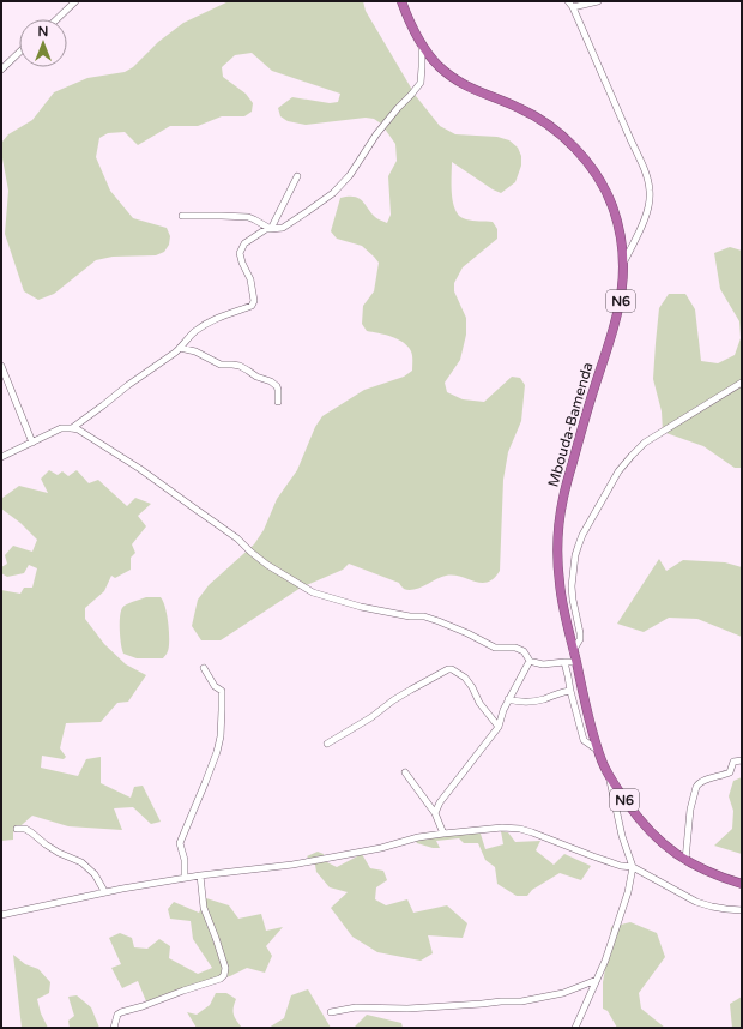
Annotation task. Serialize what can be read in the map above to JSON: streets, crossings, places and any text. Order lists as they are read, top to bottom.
{
  "streets": {
    "highway": ["N6", "Mbouda-Bamenda"]
  },
  "north": "top"
}
